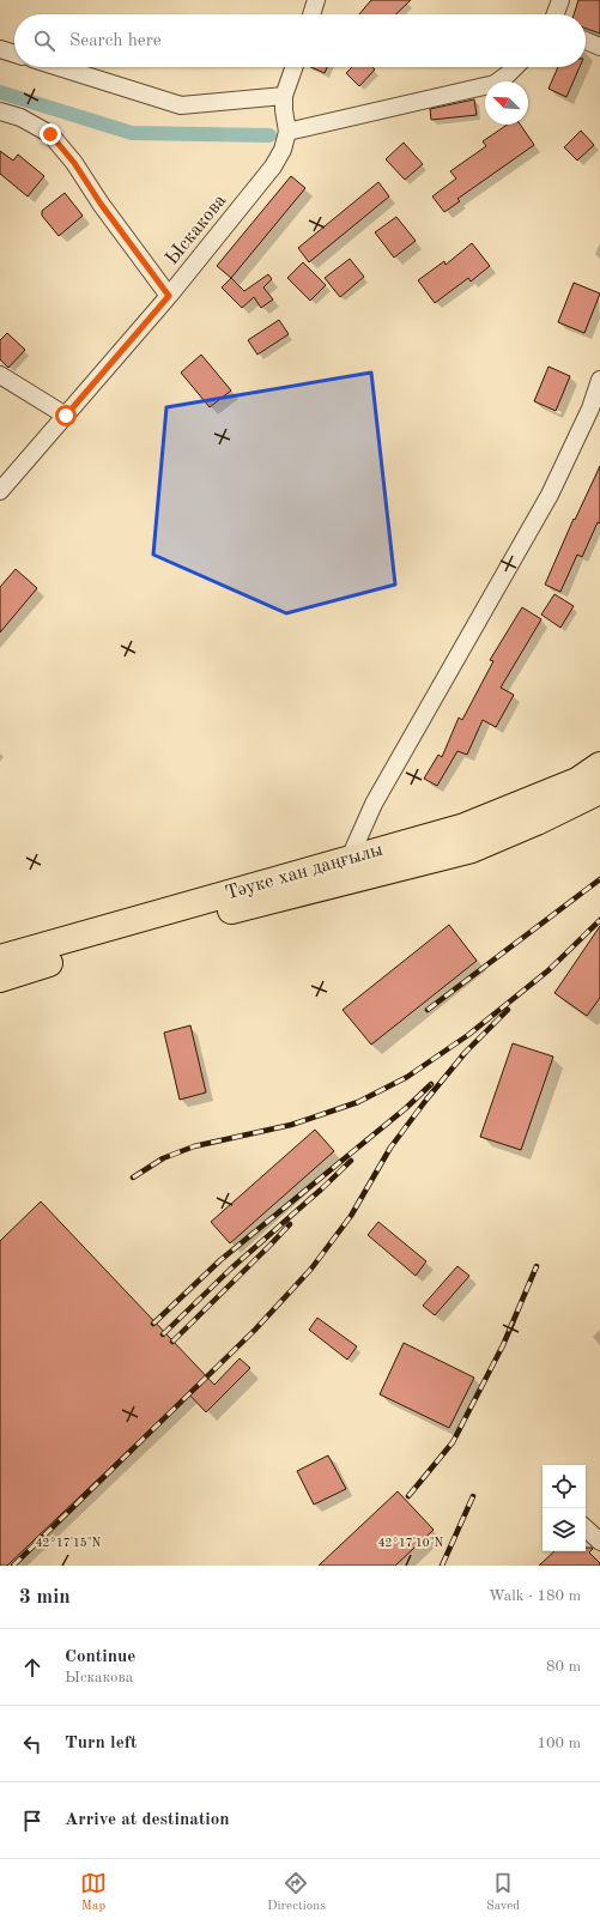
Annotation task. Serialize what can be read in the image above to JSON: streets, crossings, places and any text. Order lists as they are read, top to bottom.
{
  "streets": {
    "main road": ["Тәуке хан даңғылы"],
    "street": ["Ыскакова"]
  },
  "north": "top left",
  "page": {
    "search": "Search here",
    "heading": ["3 min", "Walk · 180 m"],
    "list": [
      ["Continue", "Ыскакова", "80 m"],
      ["Turn left", "100 m"],
      "Arrive at destination"
    ],
    "nav": ["Map", "Directions", "Saved"]
  },
  "coordinates": ["42°17'15\"N", "42°17'10\"N"]
}
